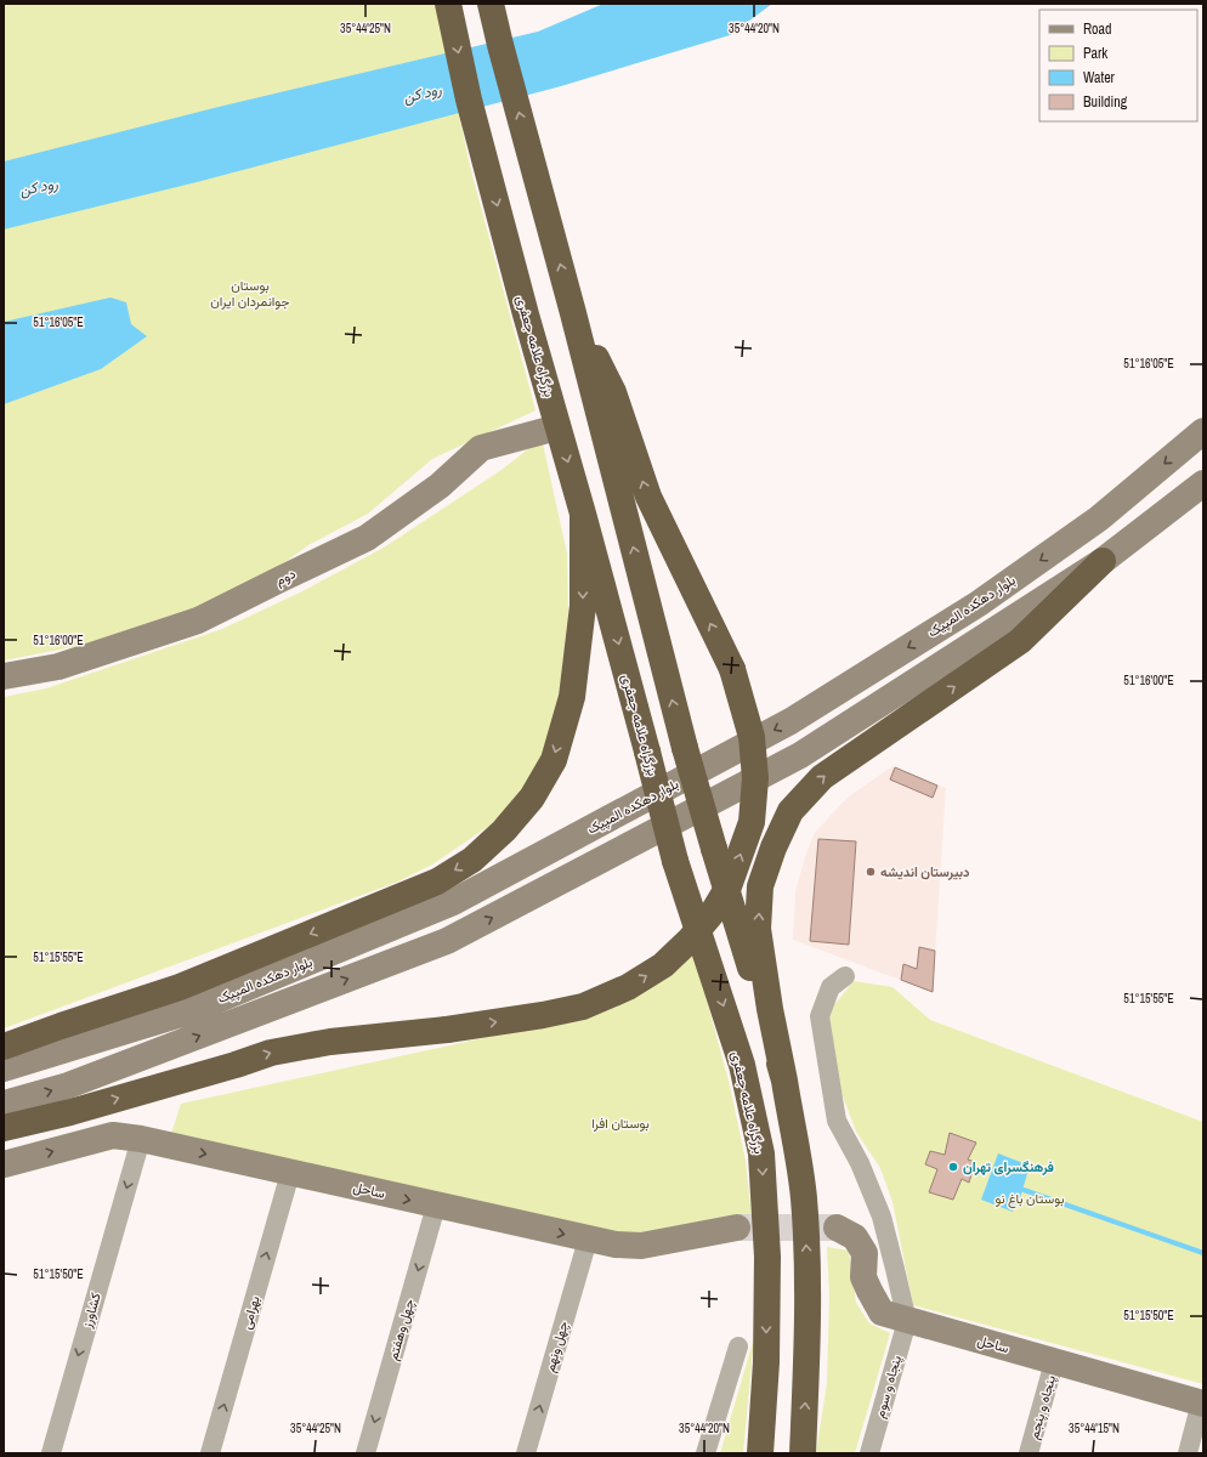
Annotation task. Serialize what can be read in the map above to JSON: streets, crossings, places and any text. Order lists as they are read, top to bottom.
{
  "streets": {
    "highway": ["بزرگراه علامه جعفری"],
    "main road": ["دوم", "بلوار دهکده المپیک", "ساحل"],
    "street": [
      "کشاورز",
      "بهرامی",
      "چهل وهفتم",
      "چهل ونهم",
      "پنجاه و سوم",
      "پنجاه و پنجم"
    ]
  },
  "crossings": [
    ["ساحل", "کشاورز"],
    ["ساحل", "بهرامی"],
    ["ساحل", "چهل وهفتم"],
    ["ساحل", "چهل ونهم"],
    ["ساحل", "پنجاه و سوم"],
    ["ساحل", "پنجاه و پنجم"]
  ],
  "one_way": [
    "ساحل",
    "کشاورز",
    "بهرامی",
    "چهل وهفتم"
  ],
  "water": ["رود کن"],
  "parks": ["بوستان جوانمردان ایران", "بوستان افرا", "بوستان باغ نو"],
  "places": ["دبیرستان اندیشه", "فرهنگسرای تهران"],
  "legend": [
    "Road",
    "Park",
    "Water",
    "Building"
  ],
  "coordinates": [
    "35°44'25\"N",
    "35°44'20\"N",
    "51°16'05\"E",
    "51°16'00\"E",
    "51°15'55\"E",
    "51°15'50\"E",
    "35°44'15\"N"
  ]
}
